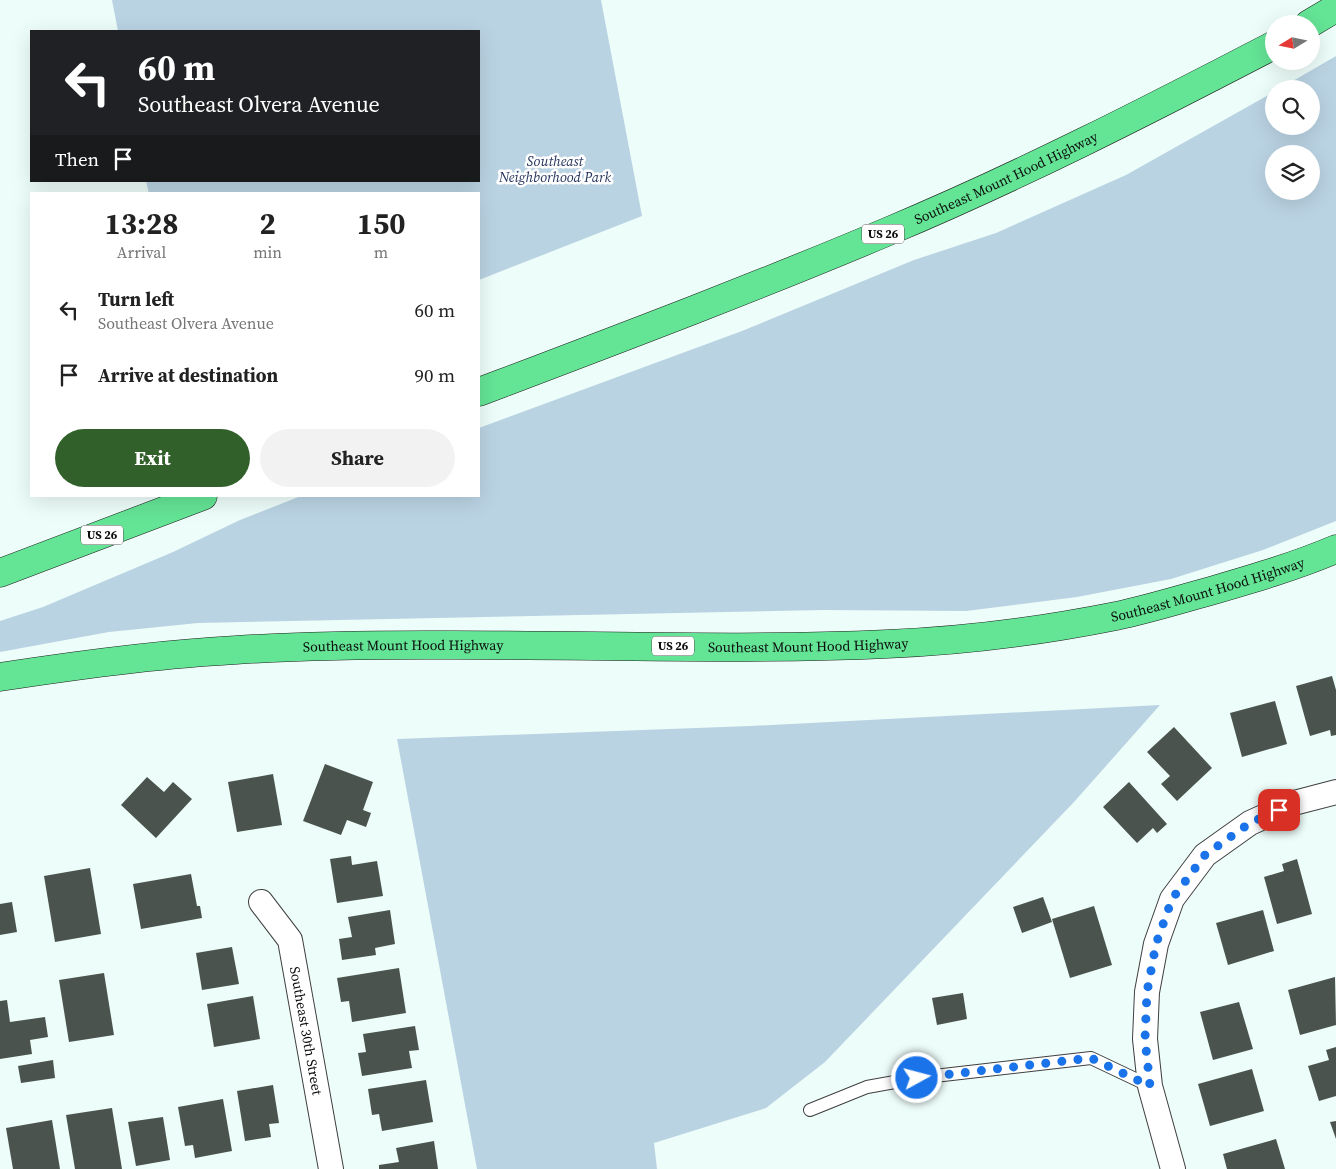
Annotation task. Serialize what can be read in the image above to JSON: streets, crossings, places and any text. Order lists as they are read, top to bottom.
{
  "streets": {
    "highway": ["Southeast Mount Hood Highway", "US 26"],
    "street": ["Southeast 30th Street"]
  },
  "parks": ["Southeast Neighborhood Park"],
  "north": "left",
  "page": {
    "turn": ["60 m", "Southeast Olvera Avenue"],
    "then": "Then",
    "eta": [
      "13:28",
      "Arrival",
      "2",
      "min",
      "150",
      "m"
    ],
    "list": [
      {
        "name": "Turn left",
        "note": "Southeast Olvera Avenue",
        "value": "60 m"
      },
      {
        "name": "Arrive at destination",
        "value": "90 m"
      }
    ],
    "buttons": ["Exit", "Share"]
  }
}
